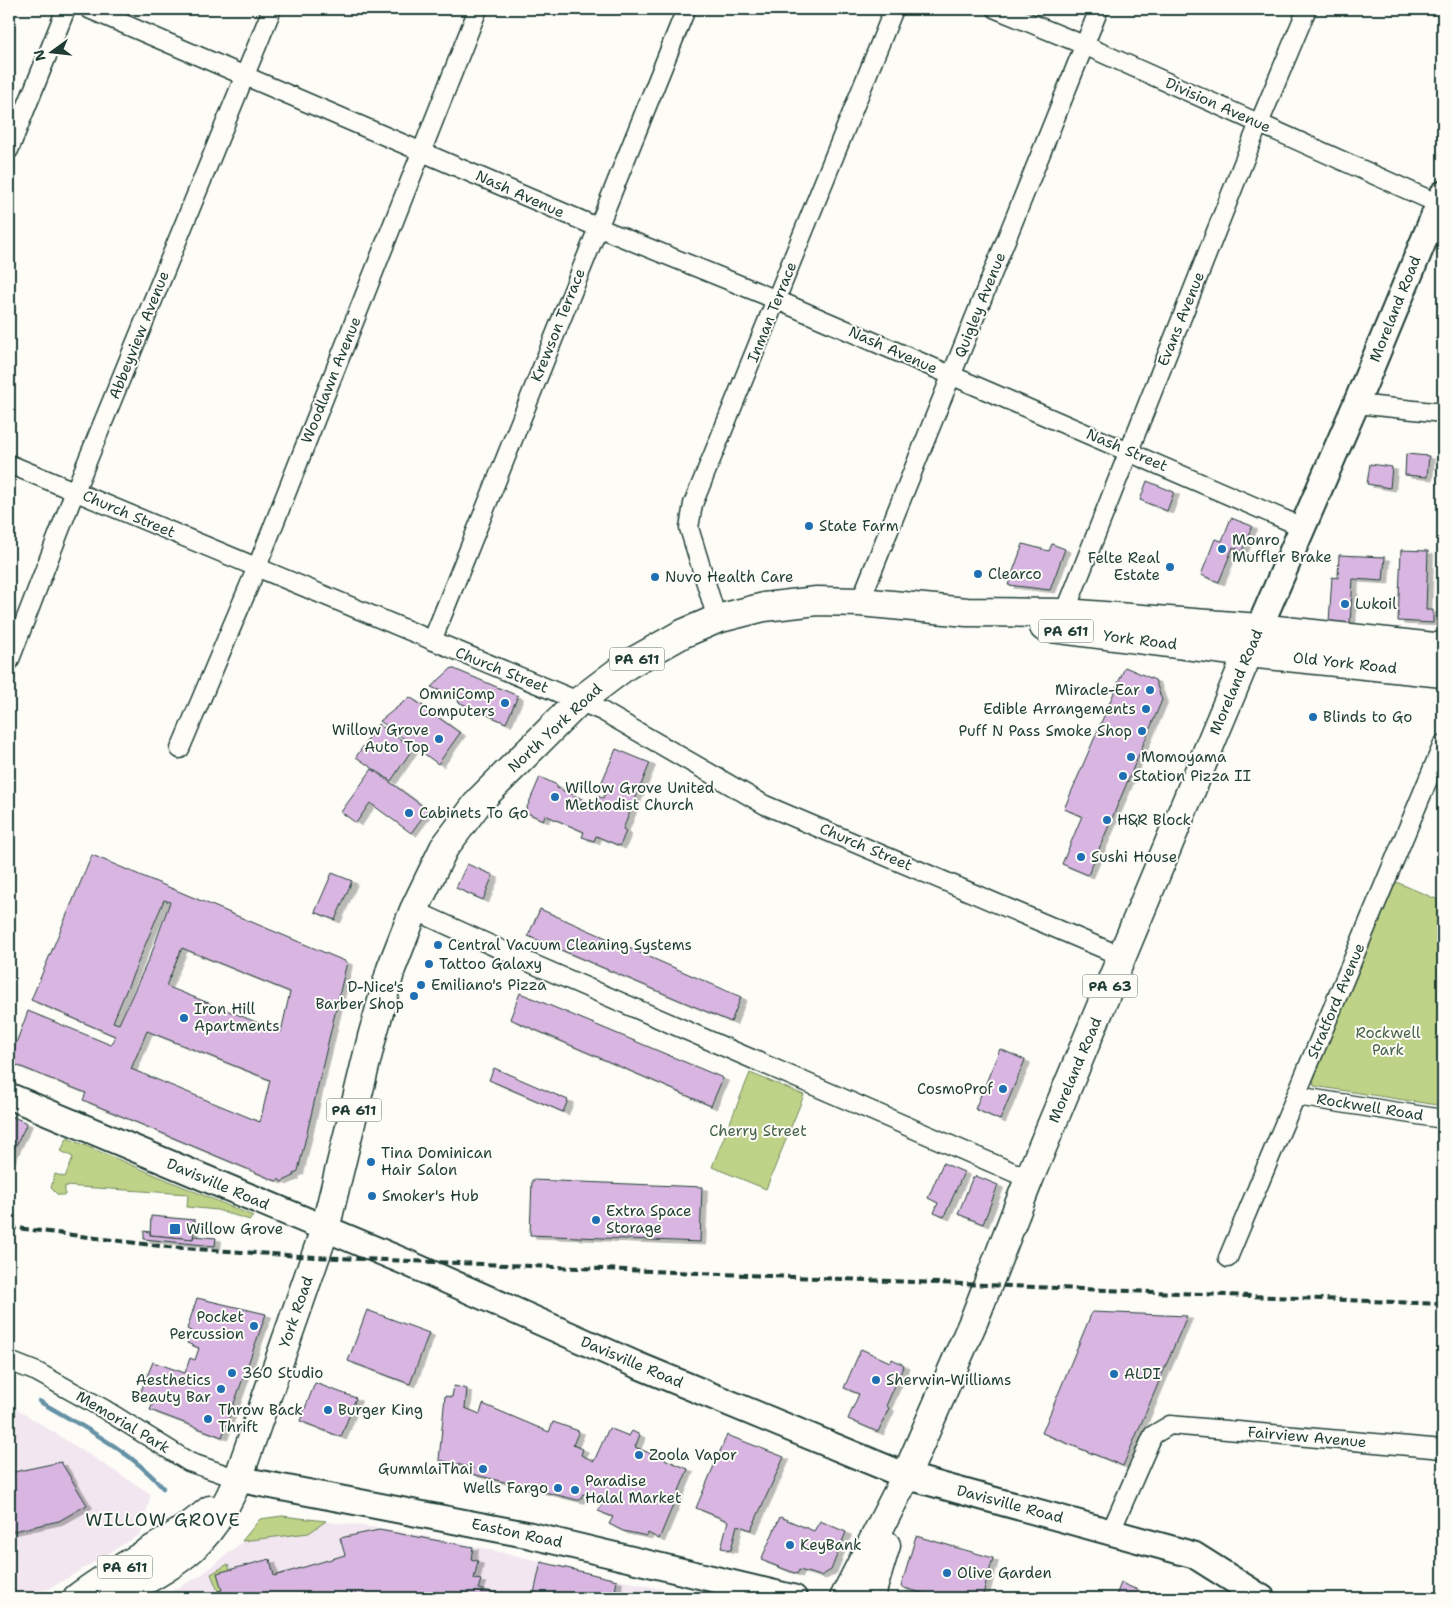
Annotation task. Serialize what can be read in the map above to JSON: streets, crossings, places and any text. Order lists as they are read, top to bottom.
{
  "streets": {
    "main road": [
      "Moreland Road",
      "PA 611",
      "York Road",
      "Old York Road",
      "North York Road",
      "PA 63"
    ],
    "street": [
      "Division Avenue",
      "Nash Avenue",
      "Quigley Avenue",
      "Inman Terrace",
      "Evans Avenue",
      "Krewson Terrace",
      "Abbeyview Avenue",
      "Woodlawn Avenue",
      "Nash Street",
      "Church Street",
      "Stratford Avenue",
      "Rockwell Road",
      "Davisville Road",
      "Memorial Park",
      "Fairview Avenue",
      "Easton Road"
    ]
  },
  "crossings": [
    ["Division Avenue", "Quigley Avenue"],
    ["Division Avenue", "Moreland Road"],
    ["Division Avenue", "Evans Avenue"],
    ["Nash Avenue", "Quigley Avenue"],
    ["Nash Avenue", "Inman Terrace"],
    ["Nash Avenue", "Krewson Terrace"],
    ["Nash Avenue", "Abbeyview Avenue"],
    ["Nash Avenue", "Woodlawn Avenue"],
    ["Nash Avenue", "Nash Street"],
    ["Quigley Avenue", "Nash Street"],
    ["Quigley Avenue", "North York Road"],
    ["Moreland Road", "Nash Street"],
    ["Moreland Road", "Church Street"],
    ["Moreland Road", "York Road"],
    ["Moreland Road", "Old York Road"],
    ["Moreland Road", "PA 63"],
    ["Moreland Road", "Davisville Road"],
    ["Inman Terrace", "North York Road"],
    ["Evans Avenue", "Nash Street"],
    ["Evans Avenue", "York Road"],
    ["Krewson Terrace", "Church Street"],
    ["Abbeyview Avenue", "Church Street"],
    ["Woodlawn Avenue", "Church Street"],
    ["Church Street", "North York Road"],
    ["PA 611", "York Road"],
    ["PA 611", "Memorial Park"],
    ["PA 611", "Easton Road"],
    ["York Road", "Old York Road"],
    ["York Road", "North York Road"],
    ["York Road", "Davisville Road"],
    ["York Road", "Memorial Park"],
    ["York Road", "Easton Road"],
    ["North York Road", "Davisville Road"],
    ["PA 63", "Davisville Road"],
    ["Stratford Avenue", "Rockwell Road"],
    ["Davisville Road", "Fairview Avenue"],
    ["Memorial Park", "Easton Road"]
  ],
  "districts": ["WILLOW GROVE"],
  "parks": ["Rockwell Park", "Cherry Street"],
  "places": {
    "other": [
      "State Farm",
      "Monro Muffler Brake",
      "Felte Real Estate",
      "Clearco",
      "Nuvo Health Care",
      "Lukoil",
      "Miracle-Ear",
      "OmniComp Computers",
      "Edible Arrangements",
      "Blinds to Go",
      "Puff N Pass Smoke Shop",
      "Willow Grove Auto Top",
      "Momoyama",
      "Station Pizza II",
      "Willow Grove United Methodist Church",
      "Cabinets To Go",
      "H&R Block",
      "Sushi House",
      "Central Vacuum Cleaning Systems",
      "Tattoo Galaxy",
      "Emiliano's Pizza",
      "D-Nice's Barber Shop",
      "Iron Hill Apartments",
      "CosmoProf",
      "Tina Dominican Hair Salon",
      "Smoker's Hub",
      "Extra Space Storage",
      "Pocket Percussion",
      "360 Studio",
      "ALDI",
      "Sherwin-Williams",
      "Aesthetics Beauty Bar",
      "Burger King",
      "Throw Back Thrift",
      "Zoola Vapor",
      "GummlaiThai",
      "Wells Fargo",
      "Paradise Halal Market",
      "KeyBank",
      "Olive Garden"
    ],
    "transit": ["Willow Grove"]
  },
  "north": "left"
}
